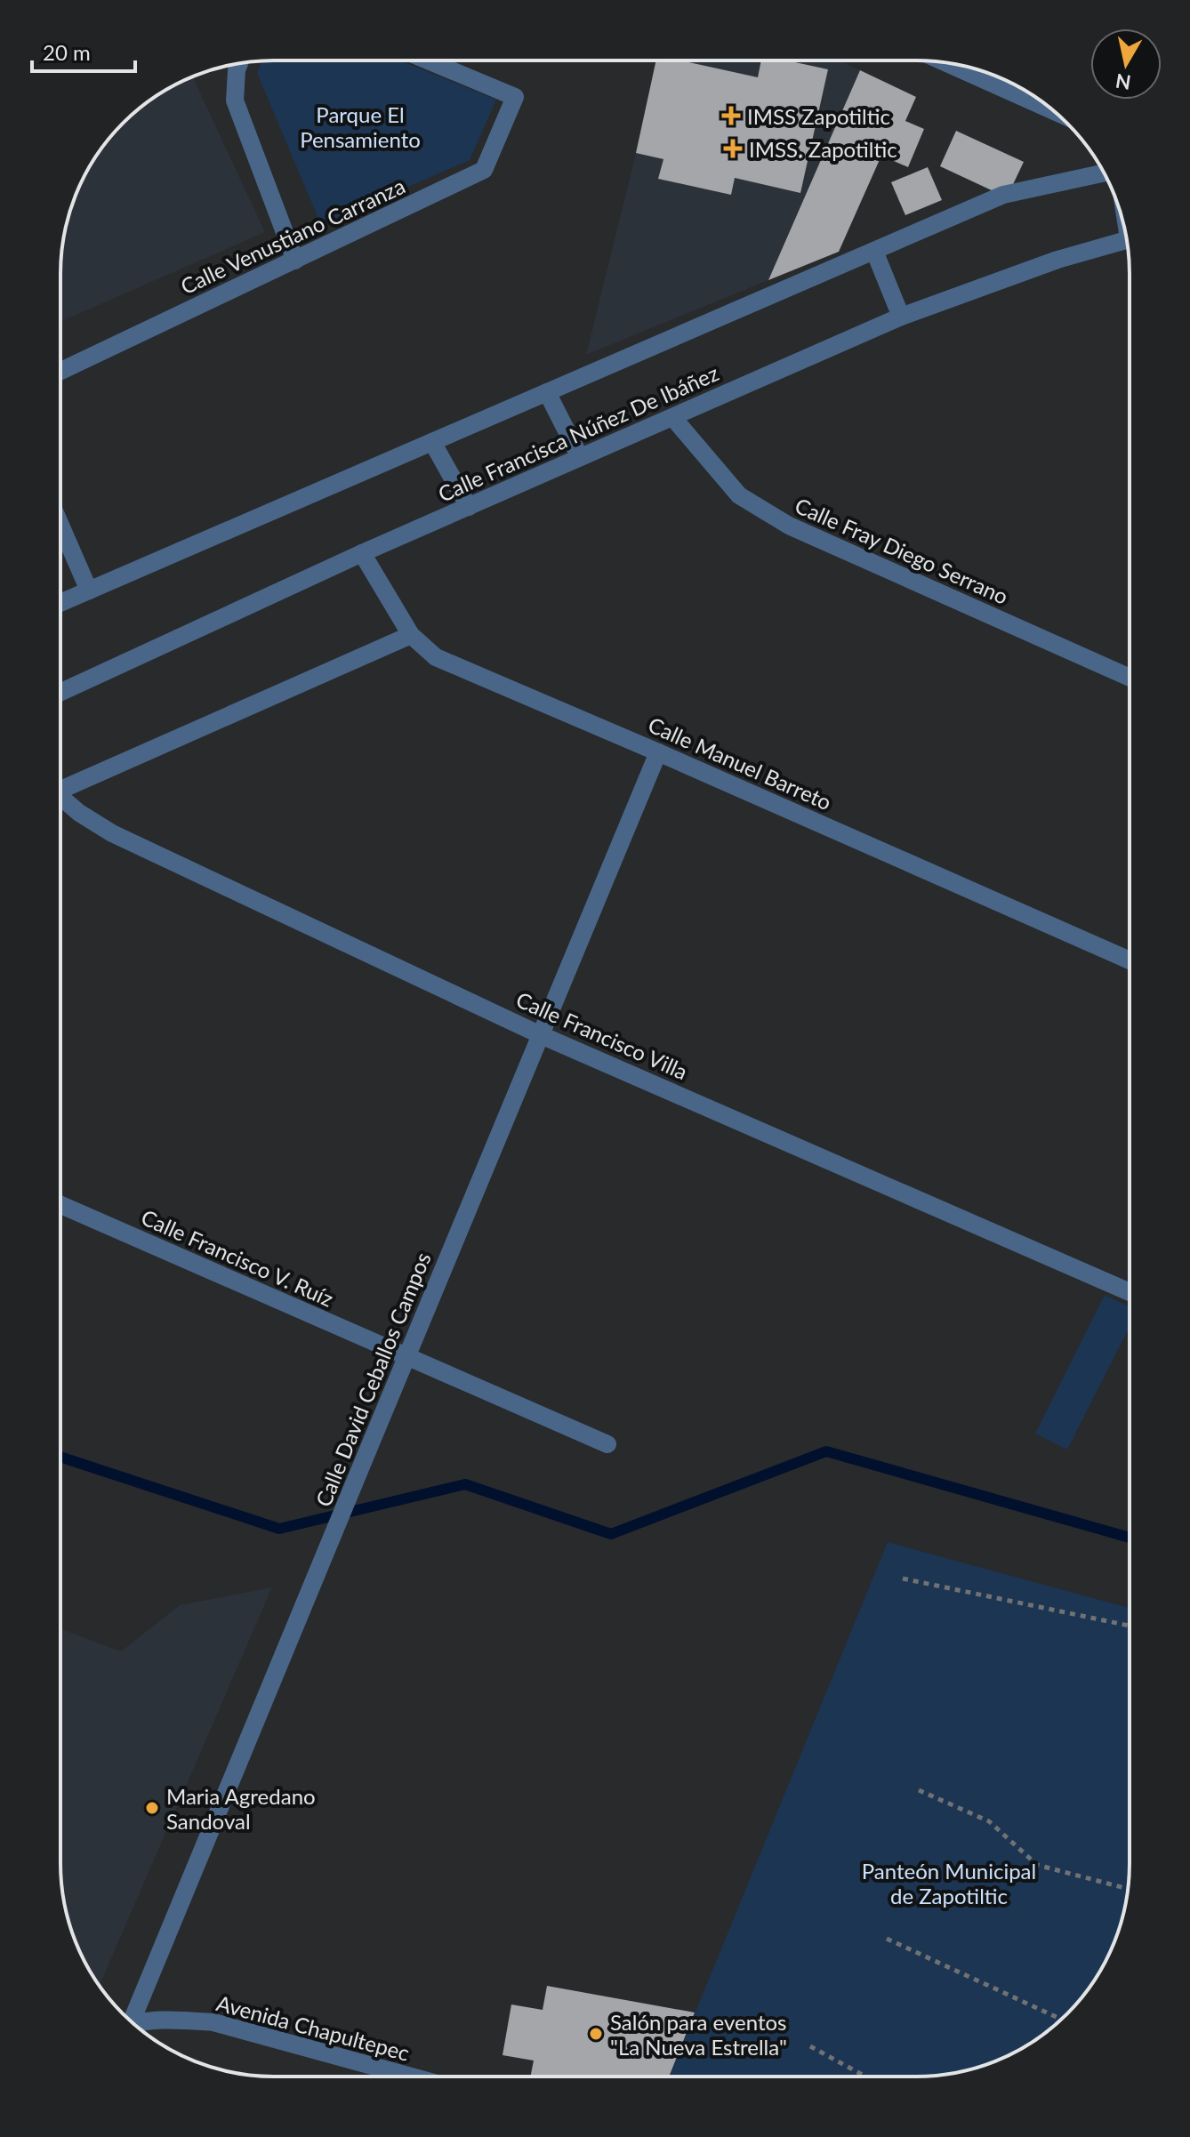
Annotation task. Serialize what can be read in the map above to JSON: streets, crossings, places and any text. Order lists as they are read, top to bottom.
{
  "streets": {
    "street": [
      "Calle Venustiano Carranza",
      "Calle Francisca Núñez De Ibáñez",
      "Calle Fray Diego Serrano",
      "Calle Manuel Barreto",
      "Calle Francisco Villa",
      "Calle Francisco V. Ruíz",
      "Calle David Ceballos Campos",
      "Avenida Chapultepec"
    ]
  },
  "crossings": [
    ["Calle Francisca Núñez De Ibáñez", "Calle Fray Diego Serrano"],
    ["Calle Francisca Núñez De Ibáñez", "Calle Manuel Barreto"],
    ["Calle Manuel Barreto", "Calle David Ceballos Campos"],
    ["Calle Francisco Villa", "Calle David Ceballos Campos"],
    ["Calle Francisco V. Ruíz", "Calle David Ceballos Campos"]
  ],
  "parks": ["Parque El Pensamiento", "Panteón Municipal de Zapotiltic"],
  "places": {
    "health": ["IMSS Zapotiltic", "IMSS. Zapotiltic"],
    "other": ["Maria Agredano Sandoval", "Salón para eventos \"La Nueva Estrella\""]
  },
  "scale_bar": "20 m",
  "north": "bottom"
}
